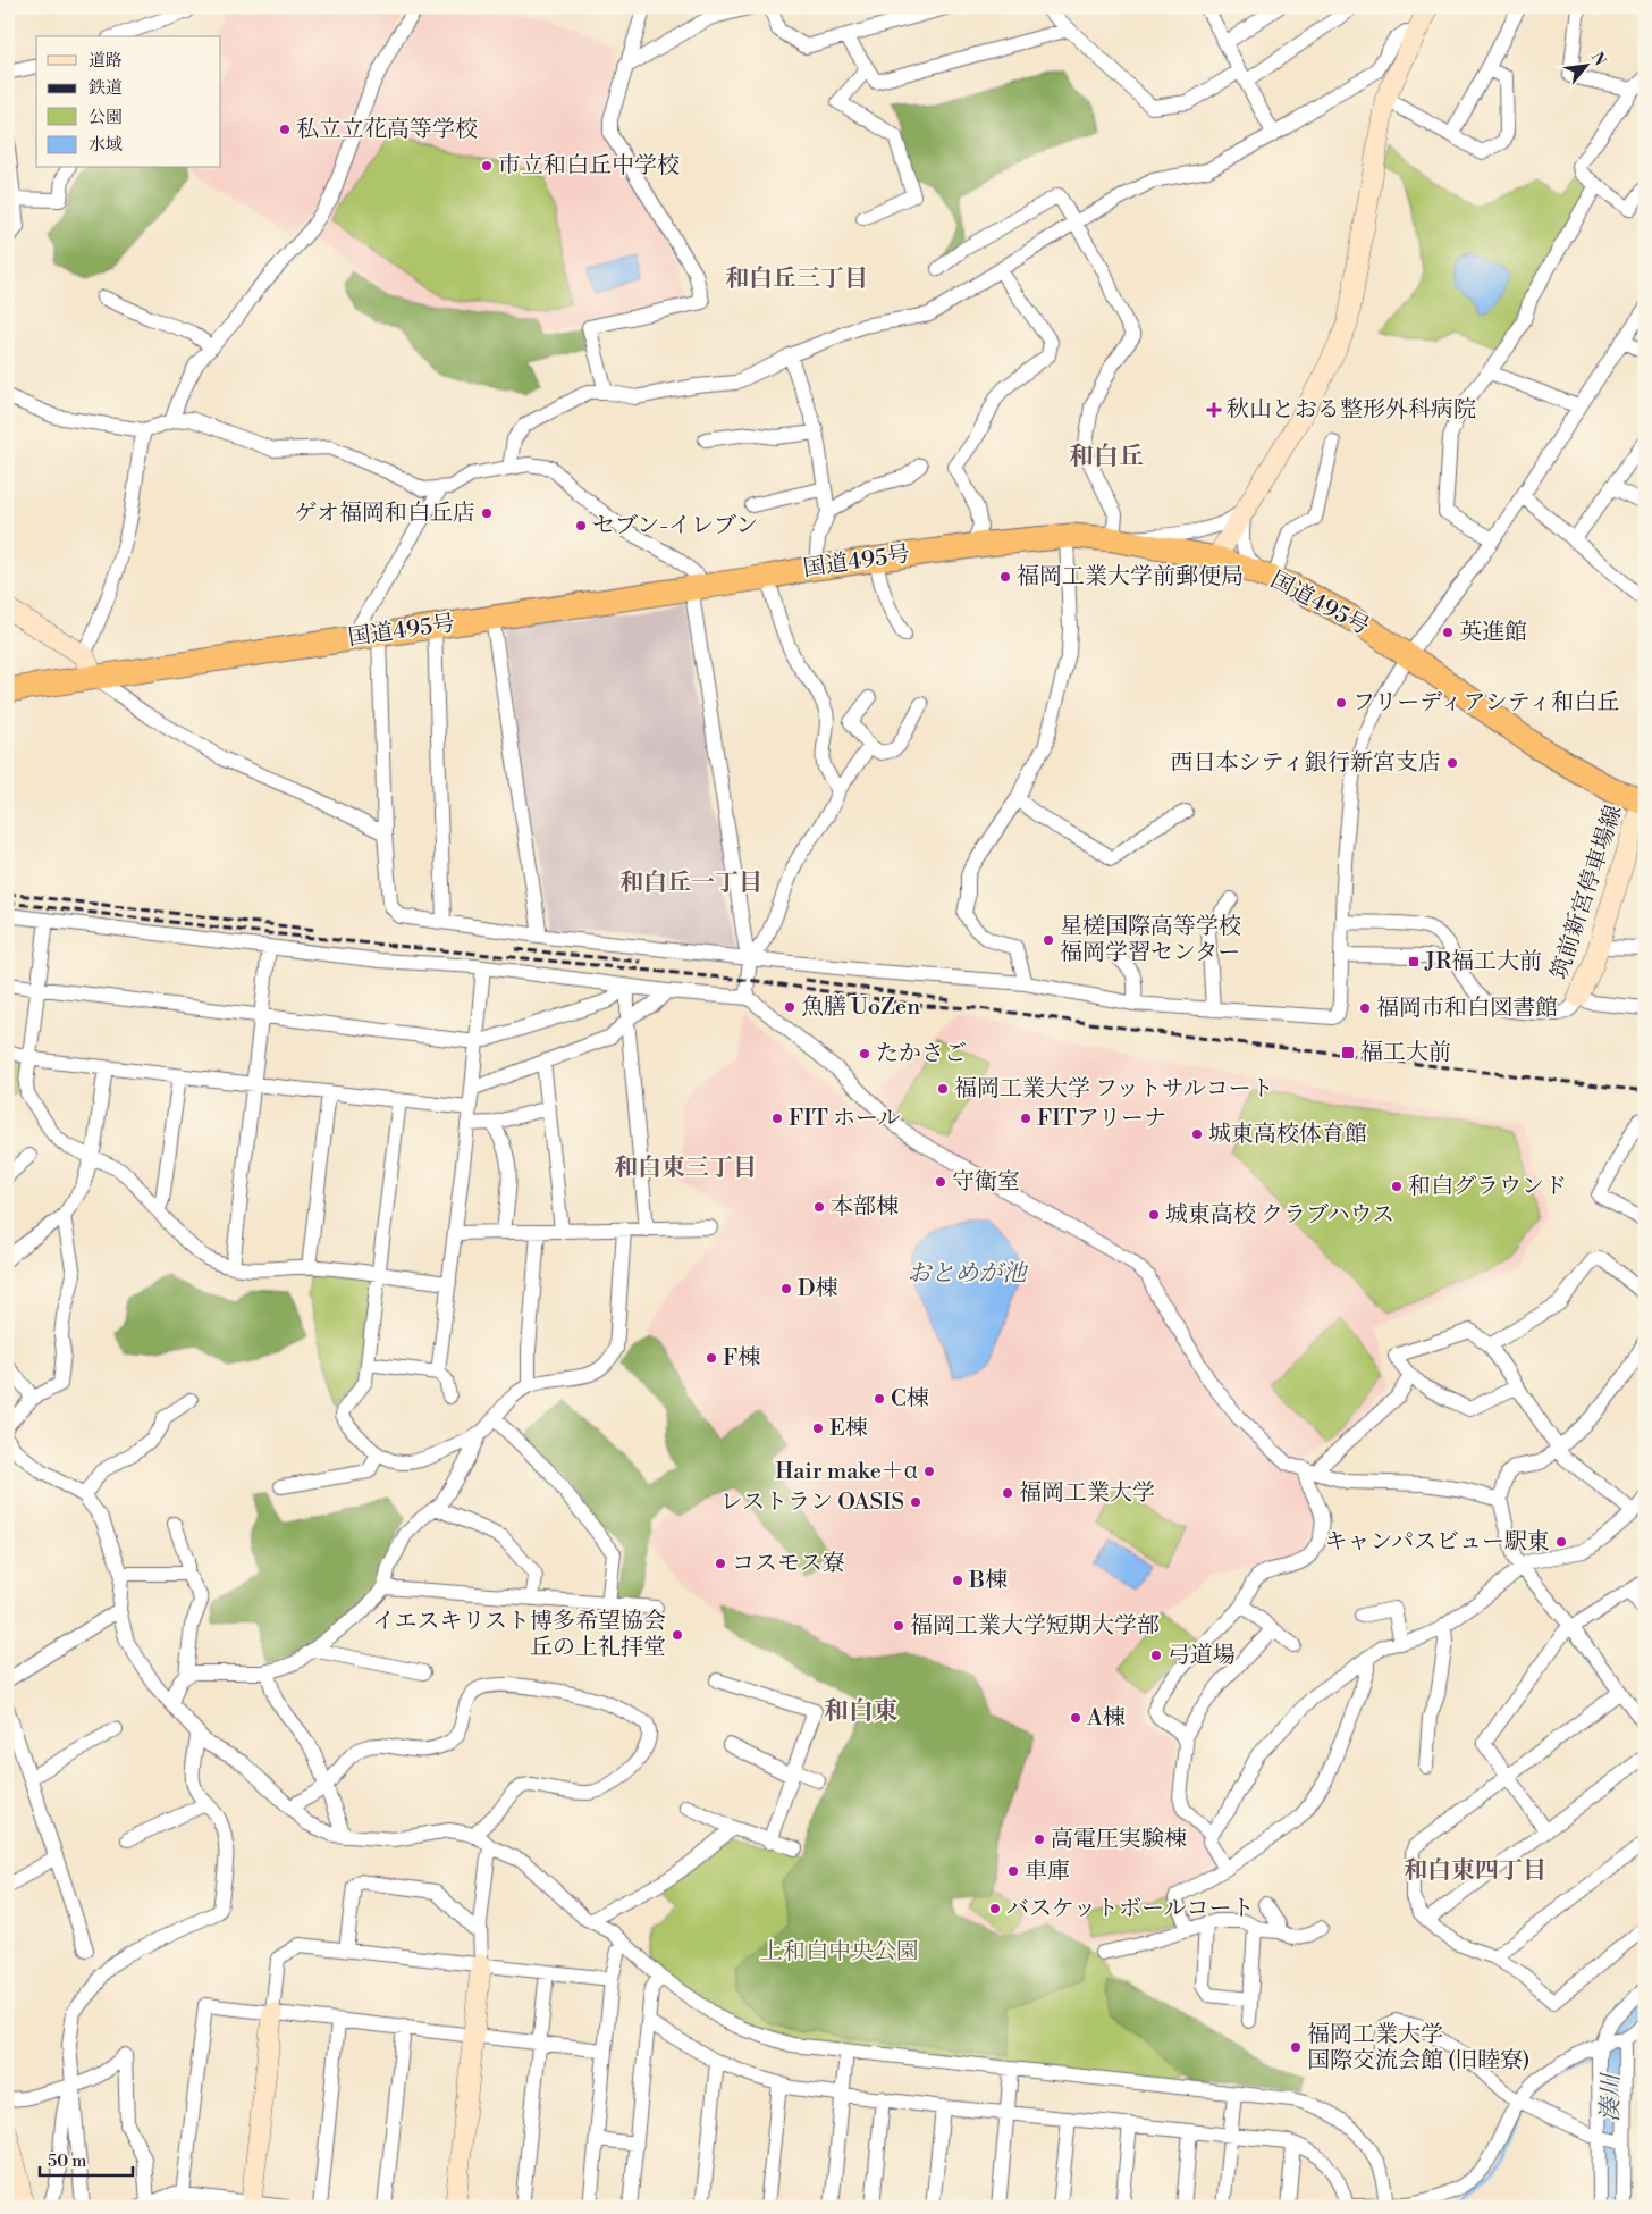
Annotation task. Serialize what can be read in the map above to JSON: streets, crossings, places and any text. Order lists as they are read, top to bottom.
{
  "streets": {
    "highway": ["国道495号"],
    "street": ["筑前新宮停車場線"]
  },
  "crossings": [
    ["国道495号", "筑前新宮停車場線"]
  ],
  "districts": [
    "和白丘三丁目",
    "和白丘",
    "和白丘一丁目",
    "和白東三丁目",
    "和白東",
    "和白東四丁目"
  ],
  "water": ["おとめが池", "湊川"],
  "parks": ["上和白中央公園"],
  "places": {
    "other": [
      "私立立花高等学校",
      "市立和白丘中学校",
      "ゲオ福岡和白丘店",
      "セブン-イレブン",
      "福岡工業大学前郵便局",
      "英進館",
      "フリーディアシティ和白丘",
      "西日本シティ銀行新宮支店",
      "星槎国際高等学校 福岡学習センター",
      "魚膳 UoZen",
      "福岡市和白図書館",
      "たかさご",
      "福岡工業大学 フットサルコート",
      "FIT ホール",
      "FITアリーナ",
      "城東高校体育館",
      "守衛室",
      "和白グラウンド",
      "本部棟",
      "城東高校 クラブハウス",
      "D棟",
      "F棟",
      "C棟",
      "E棟",
      "Hair make＋α",
      "福岡工業大学",
      "レストラン OASIS",
      "キャンパスビュー駅東",
      "コスモス寮",
      "B棟",
      "福岡工業大学短期大学部",
      "イエスキリスト博多希望協会 丘の上礼拝堂",
      "弓道場",
      "A棟",
      "高電圧実験棟",
      "車庫",
      "バスケットボールコート",
      "福岡工業大学 国際交流会館 (旧睦寮)"
    ],
    "health": ["秋山とおる整形外科病院"],
    "transit": ["JR福工大前", "福工大前"]
  },
  "legend": [
    "道路",
    "鉄道",
    "公園",
    "水域"
  ],
  "scale_bar": "50 m",
  "north": "top right"
}
